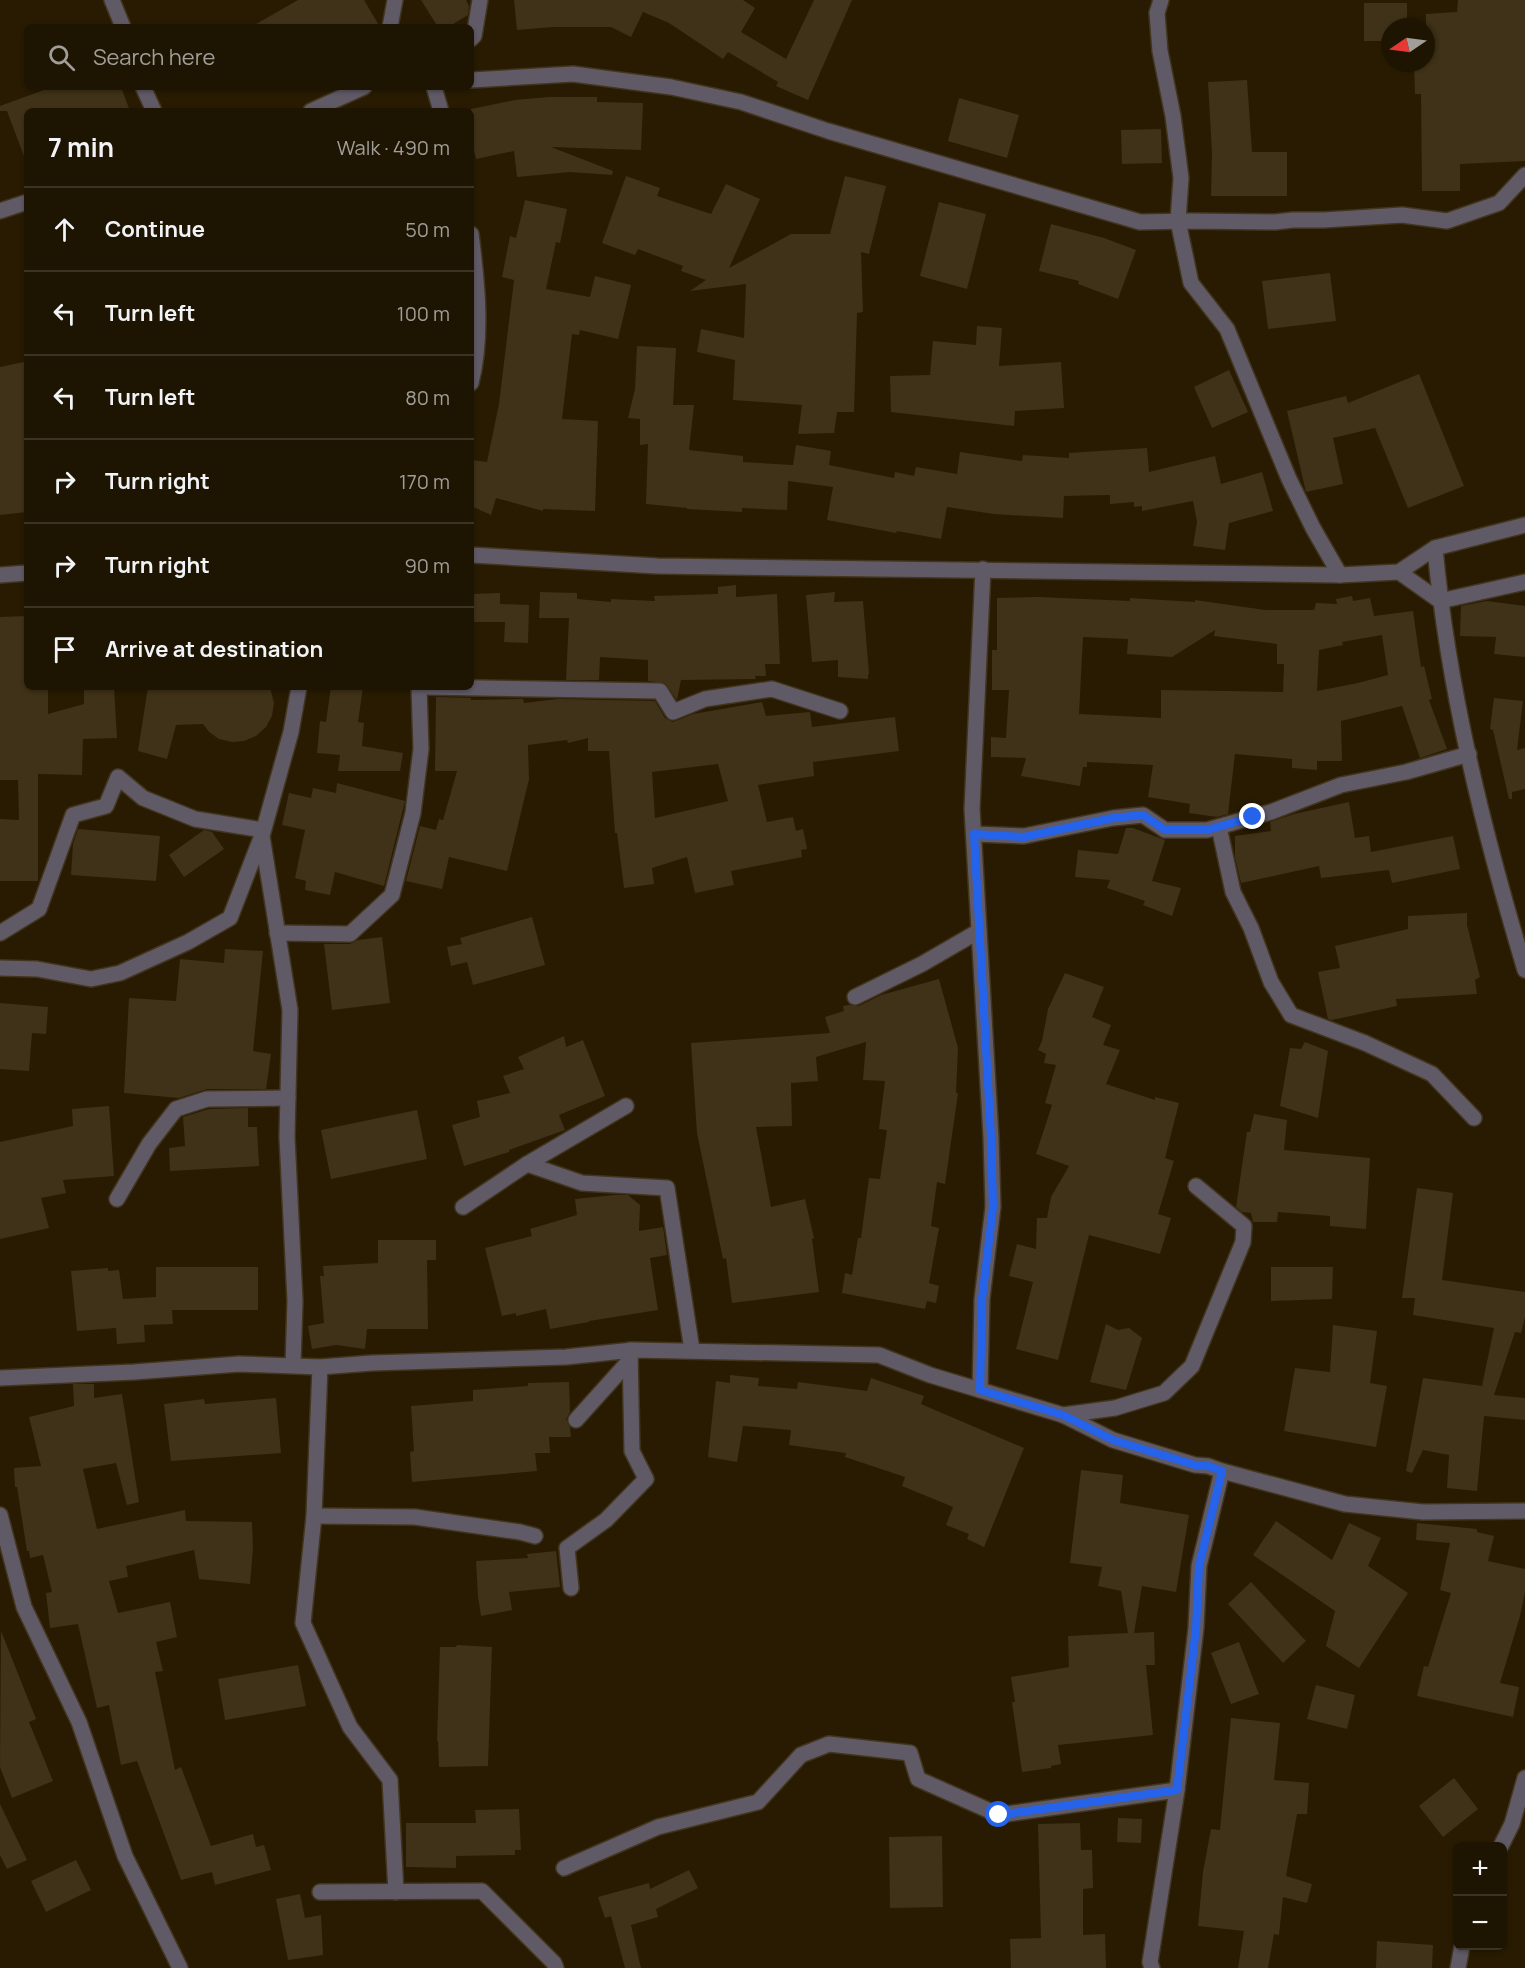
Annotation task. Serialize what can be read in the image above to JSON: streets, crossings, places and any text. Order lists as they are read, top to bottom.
{
  "north": "left",
  "page": {
    "search": "Search here",
    "heading": ["7 min", "Walk · 490 m"],
    "list": [
      ["Continue", "50 m"],
      ["Turn left", "100 m"],
      ["Turn left", "80 m"],
      ["Turn right", "170 m"],
      ["Turn right", "90 m"],
      "Arrive at destination"
    ],
    "map_buttons": ["+", "−"]
  }
}
